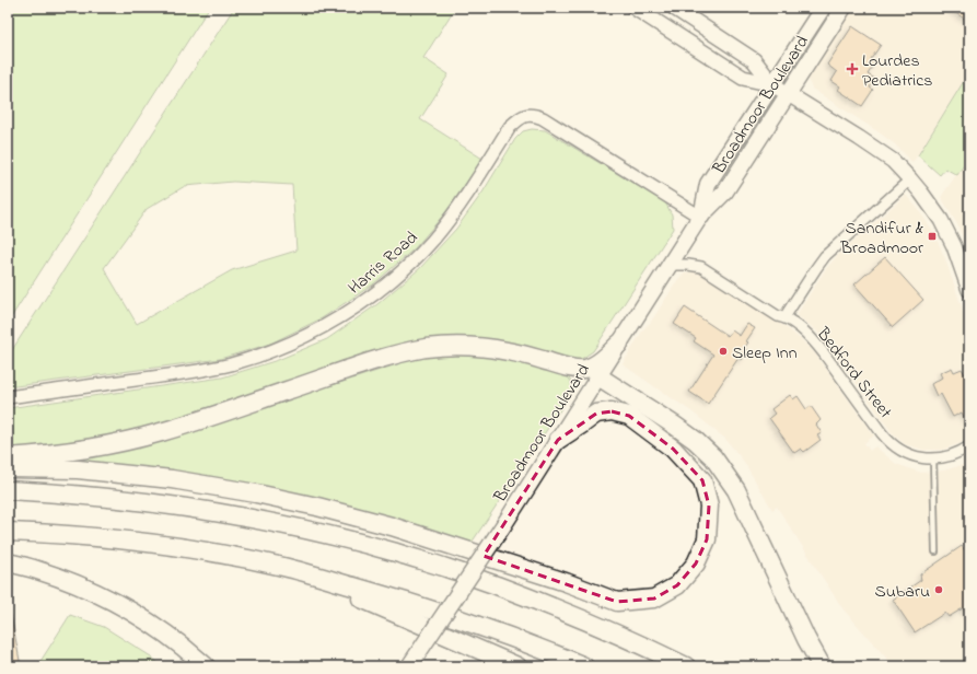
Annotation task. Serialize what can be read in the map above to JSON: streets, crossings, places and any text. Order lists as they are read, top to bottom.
{
  "streets": {
    "main road": ["Broadmoor Boulevard"],
    "street": ["Harris Road", "Bedford Street"]
  },
  "crossings": [
    ["Broadmoor Boulevard", "Harris Road"],
    ["Broadmoor Boulevard", "Bedford Street"]
  ],
  "places": {
    "health": ["Lourdes Pediatrics"],
    "transit": ["Sandifur & Broadmoor"],
    "other": ["Sleep Inn", "Subaru"]
  }
}
